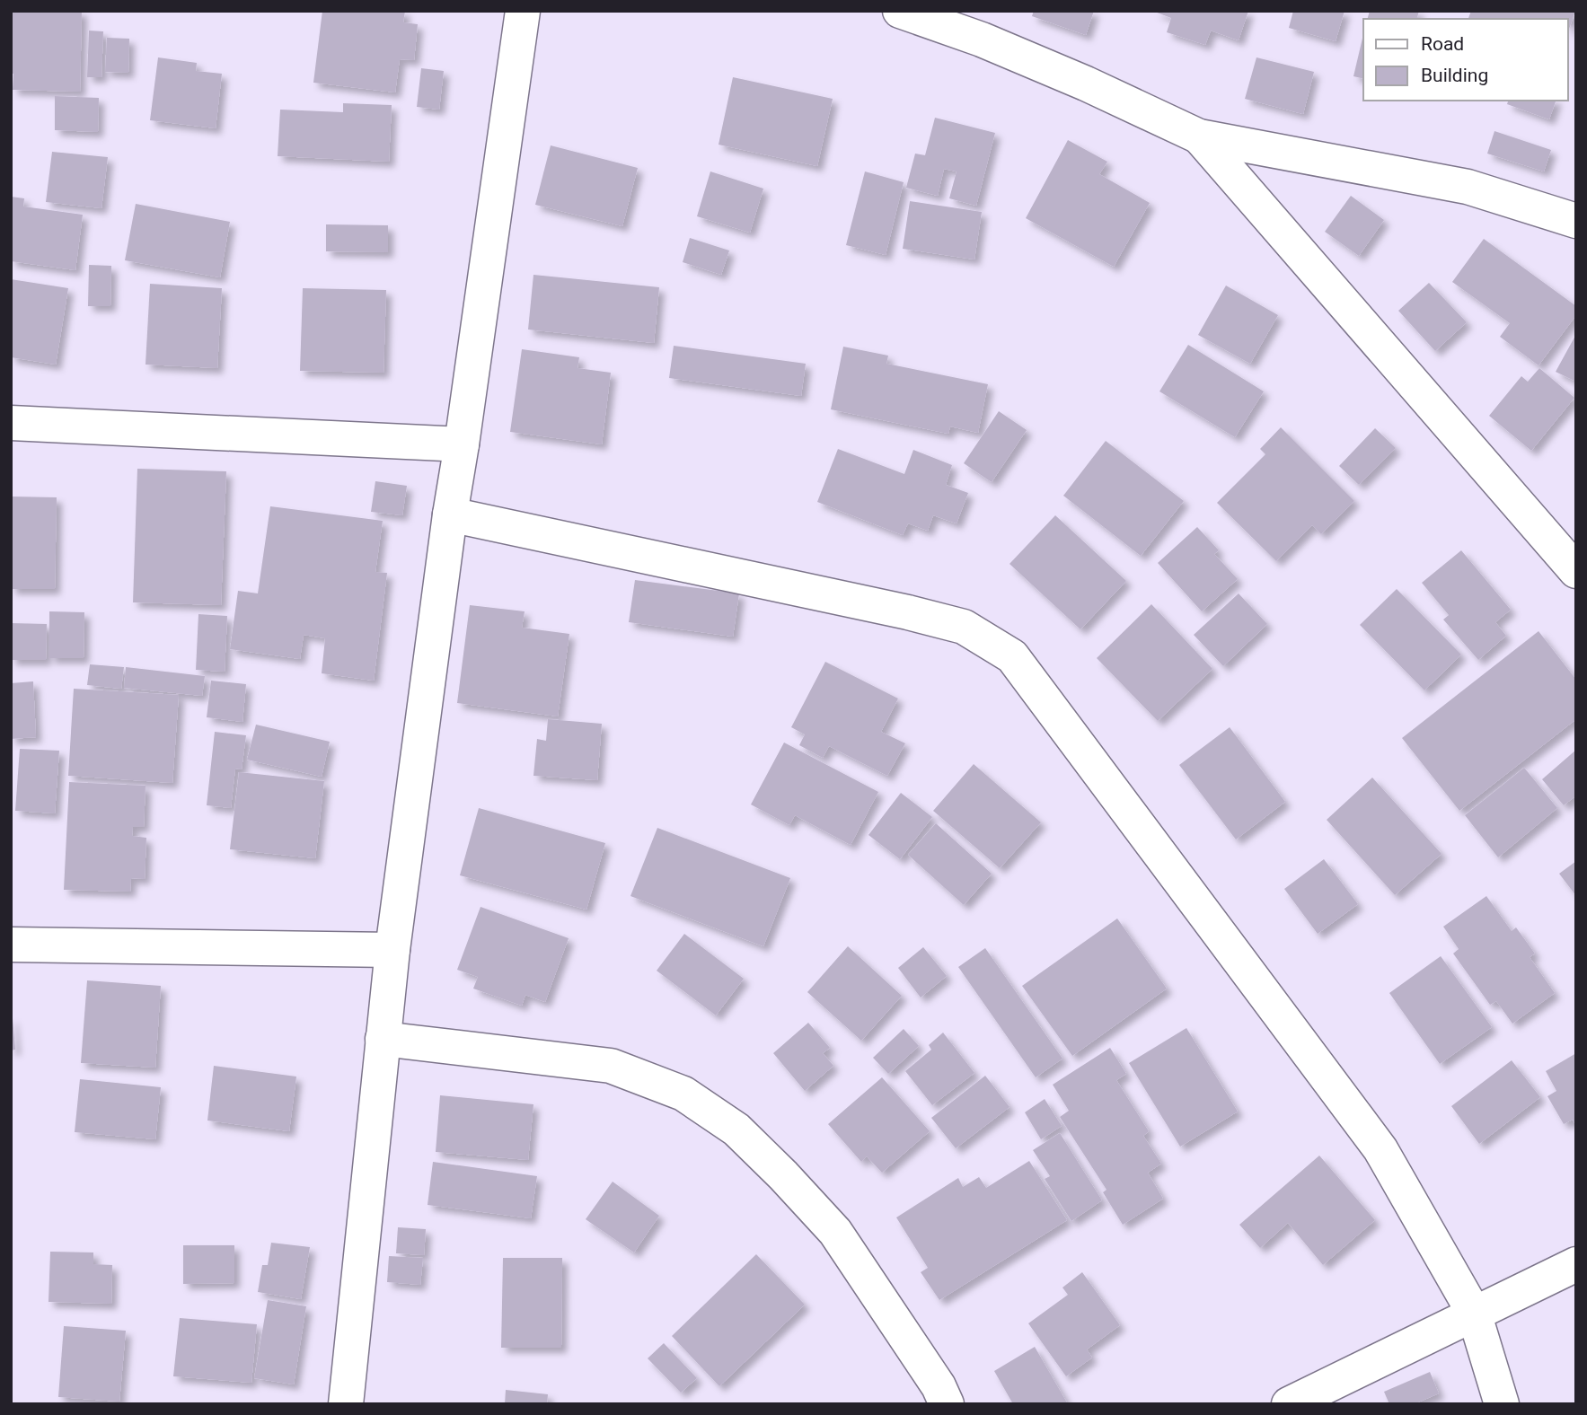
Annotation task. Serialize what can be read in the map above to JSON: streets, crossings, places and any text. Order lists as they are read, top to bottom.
{
  "legend": ["Road", "Building"]
}
